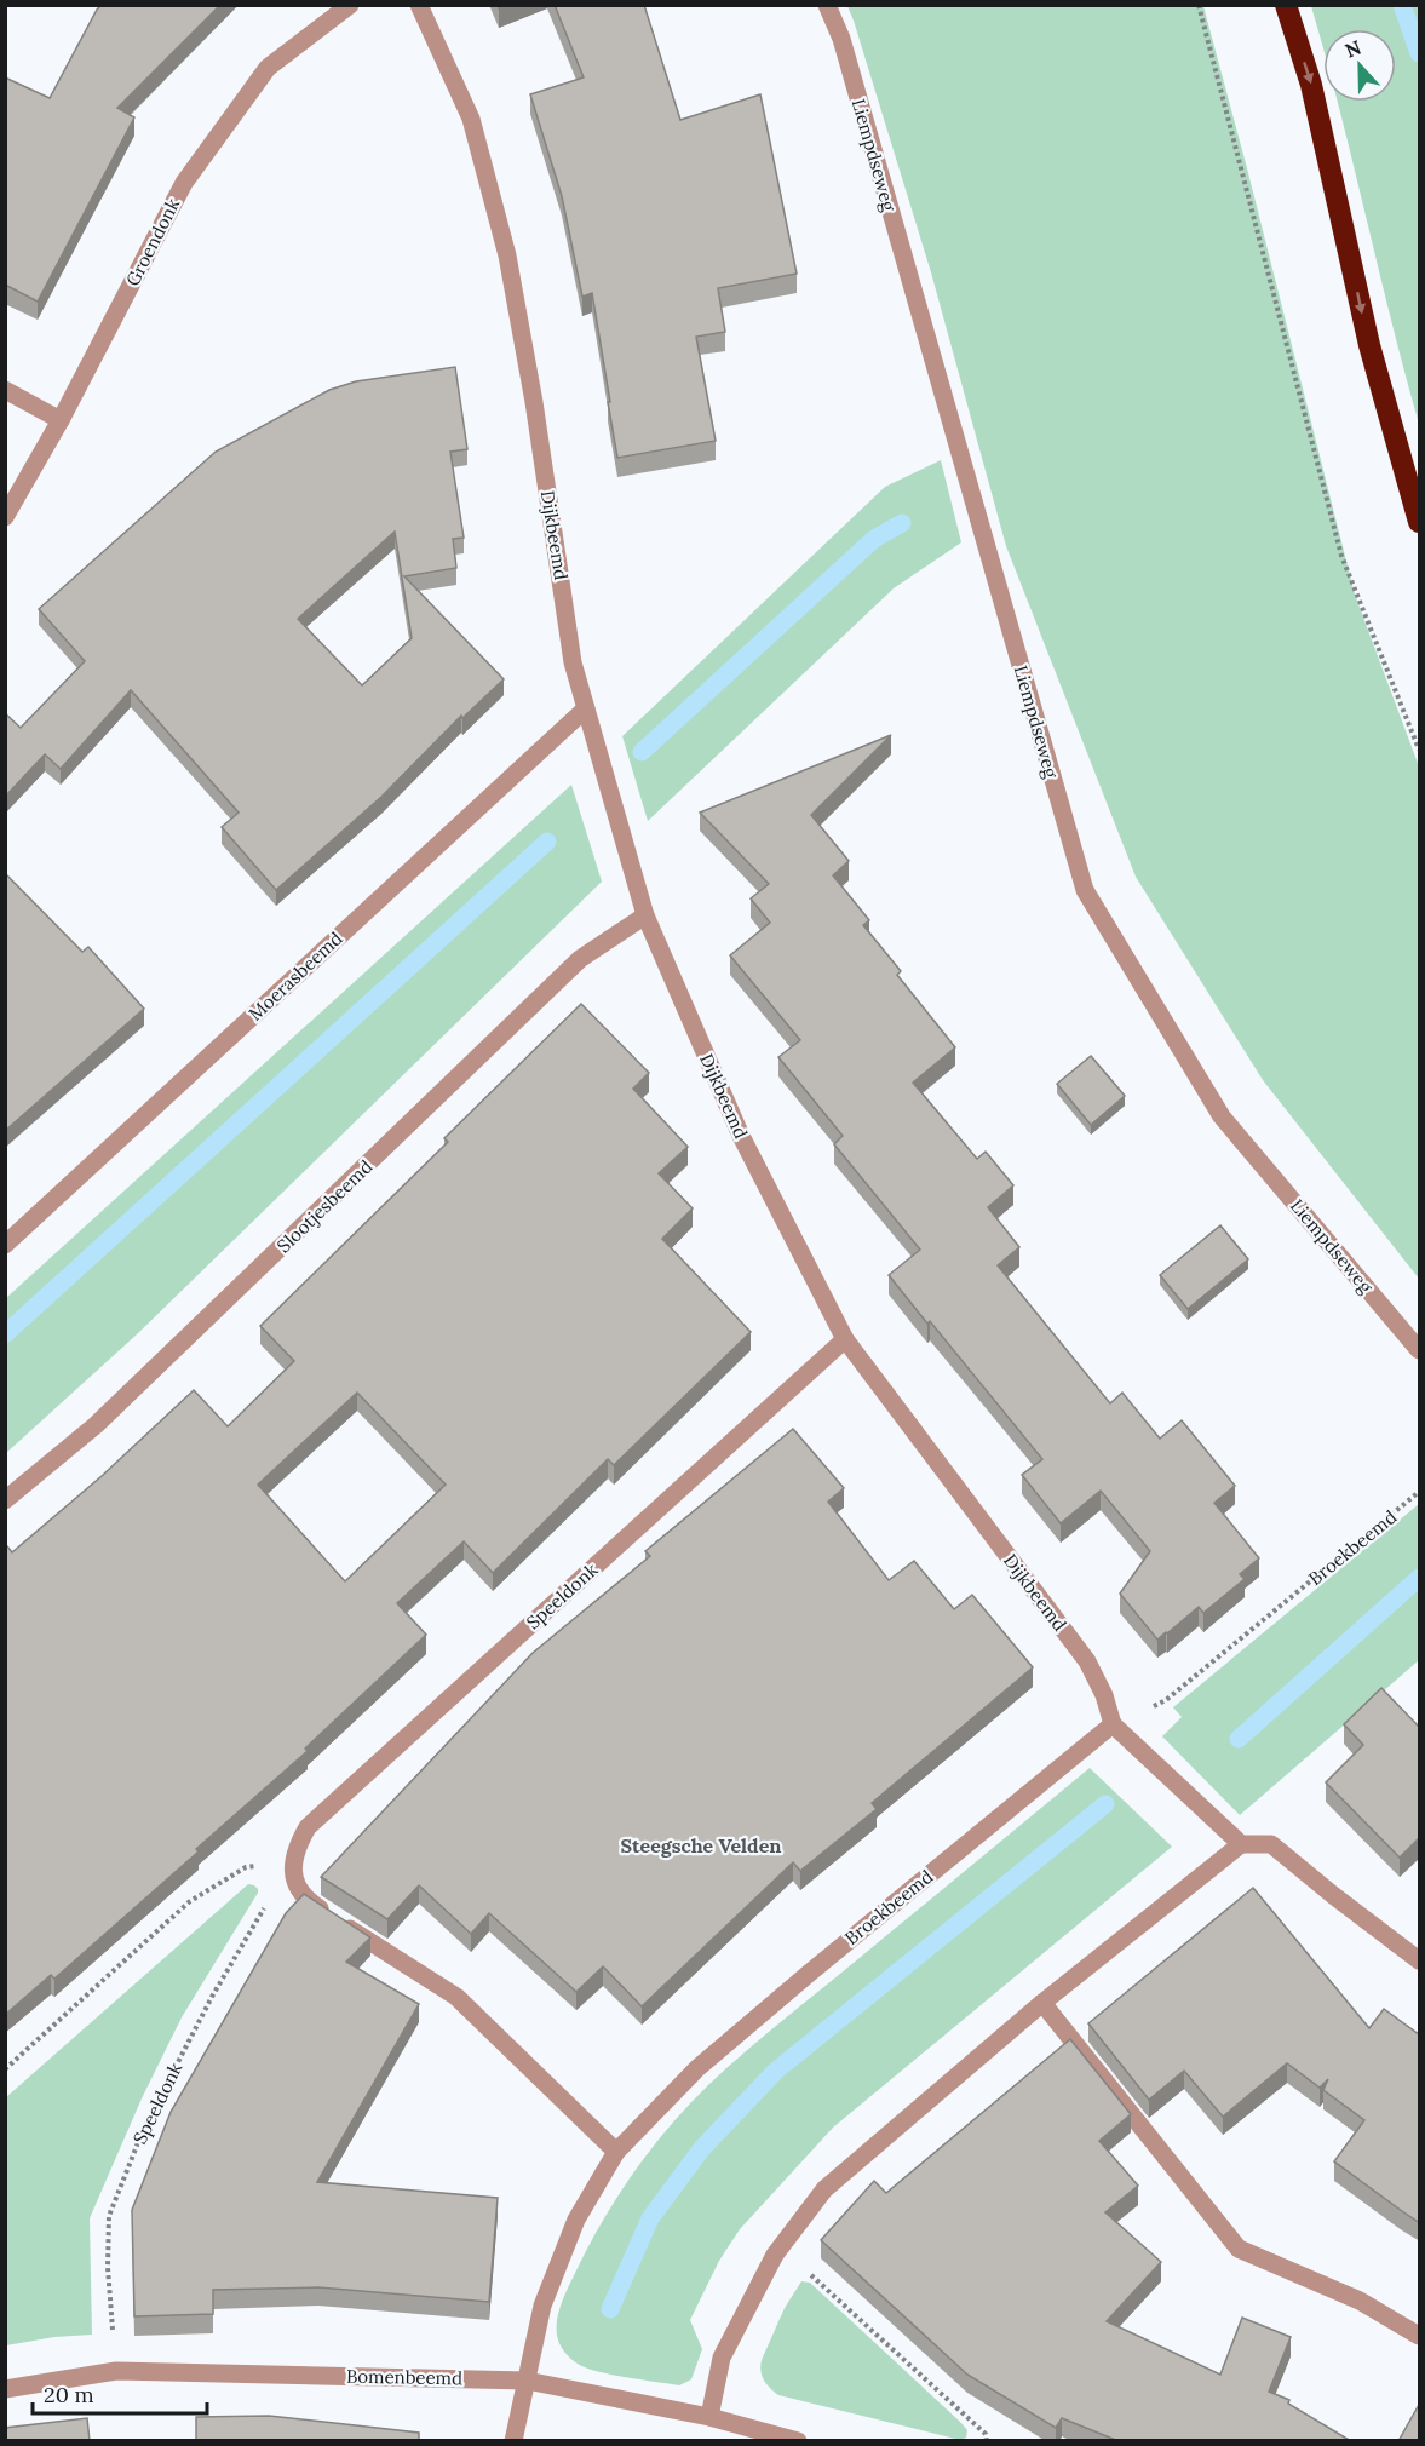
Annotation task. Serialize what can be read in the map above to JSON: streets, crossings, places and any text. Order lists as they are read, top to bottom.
{
  "streets": {
    "street": [
      "Liempdseweg",
      "Groendonk",
      "Dijkbeemd",
      "Moerasbeemd",
      "Slootjesbeemd",
      "Broekbeemd",
      "Speeldonk",
      "Bomenbeemd"
    ]
  },
  "crossings": [
    ["Dijkbeemd", "Moerasbeemd"],
    ["Dijkbeemd", "Slootjesbeemd"],
    ["Dijkbeemd", "Broekbeemd"],
    ["Dijkbeemd", "Speeldonk"],
    ["Broekbeemd", "Bomenbeemd"],
    ["Speeldonk", "Bomenbeemd"]
  ],
  "districts": ["Steegsche Velden"],
  "scale_bar": "20 m",
  "north": "top"
}
